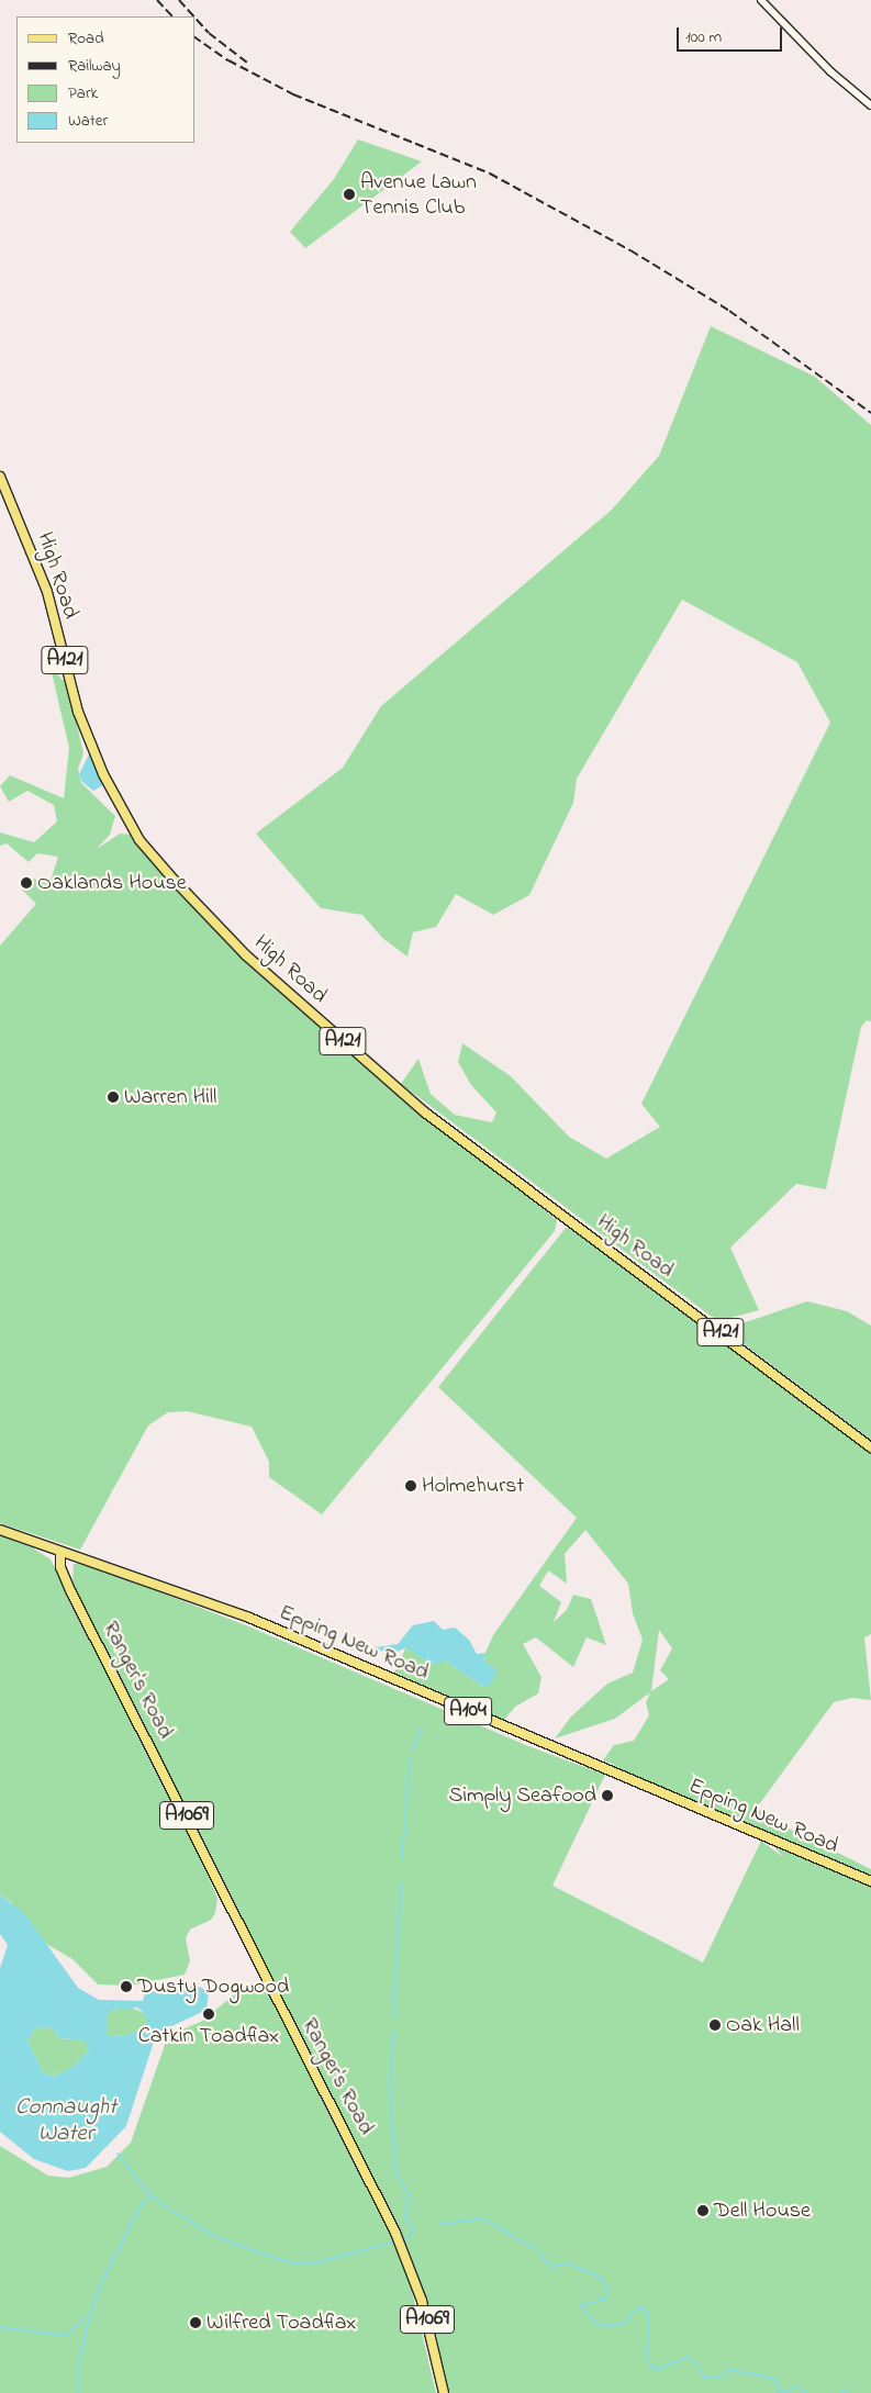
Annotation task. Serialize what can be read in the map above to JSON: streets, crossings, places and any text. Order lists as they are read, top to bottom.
{
  "streets": {
    "main road": [
      "High Road",
      "A121",
      "Epping New Road",
      "Ranger's Road",
      "A104",
      "A1069"
    ]
  },
  "crossings": [
    ["Epping New Road", "Ranger's Road"]
  ],
  "water": ["Connaught Water"],
  "places": [
    "Avenue Lawn Tennis Club",
    "Oaklands House",
    "Warren Hill",
    "Holmehurst",
    "Simply Seafood",
    "Dusty Dogwood",
    "Catkin Toadflax",
    "Oak Hall",
    "Dell House",
    "Wilfred Toadflax"
  ],
  "legend": [
    "Road",
    "Railway",
    "Park",
    "Water"
  ],
  "scale_bar": "100 m"
}
